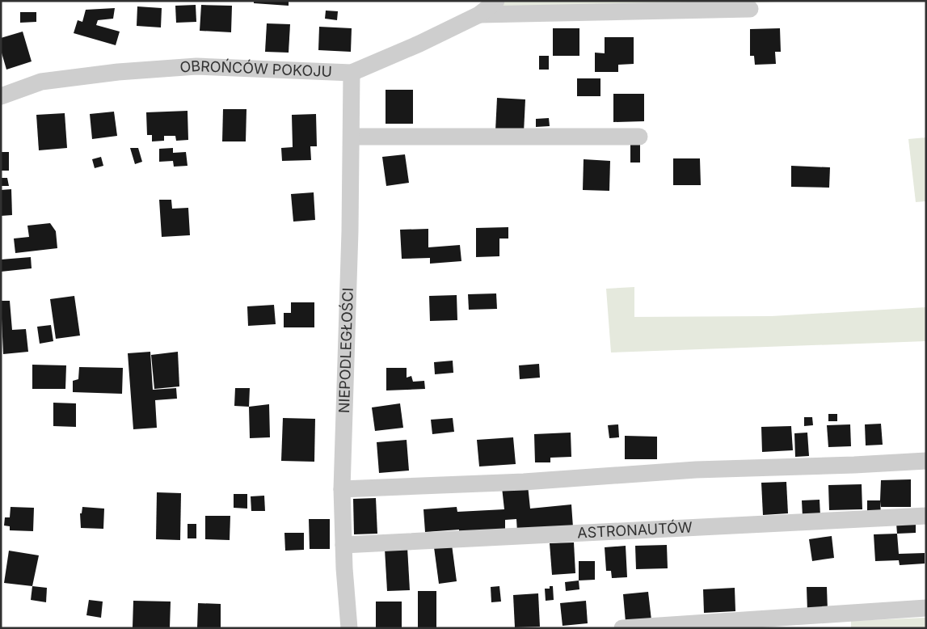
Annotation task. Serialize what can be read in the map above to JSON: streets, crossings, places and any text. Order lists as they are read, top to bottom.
{
  "streets": {
    "street": ["OBROŃCÓW POKOJU", "NIEPODLEGŁOŚCI", "ASTRONAUTÓW"]
  },
  "crossings": [
    ["OBROŃCÓW POKOJU", "NIEPODLEGŁOŚCI"],
    ["NIEPODLEGŁOŚCI", "ASTRONAUTÓW"]
  ]
}
